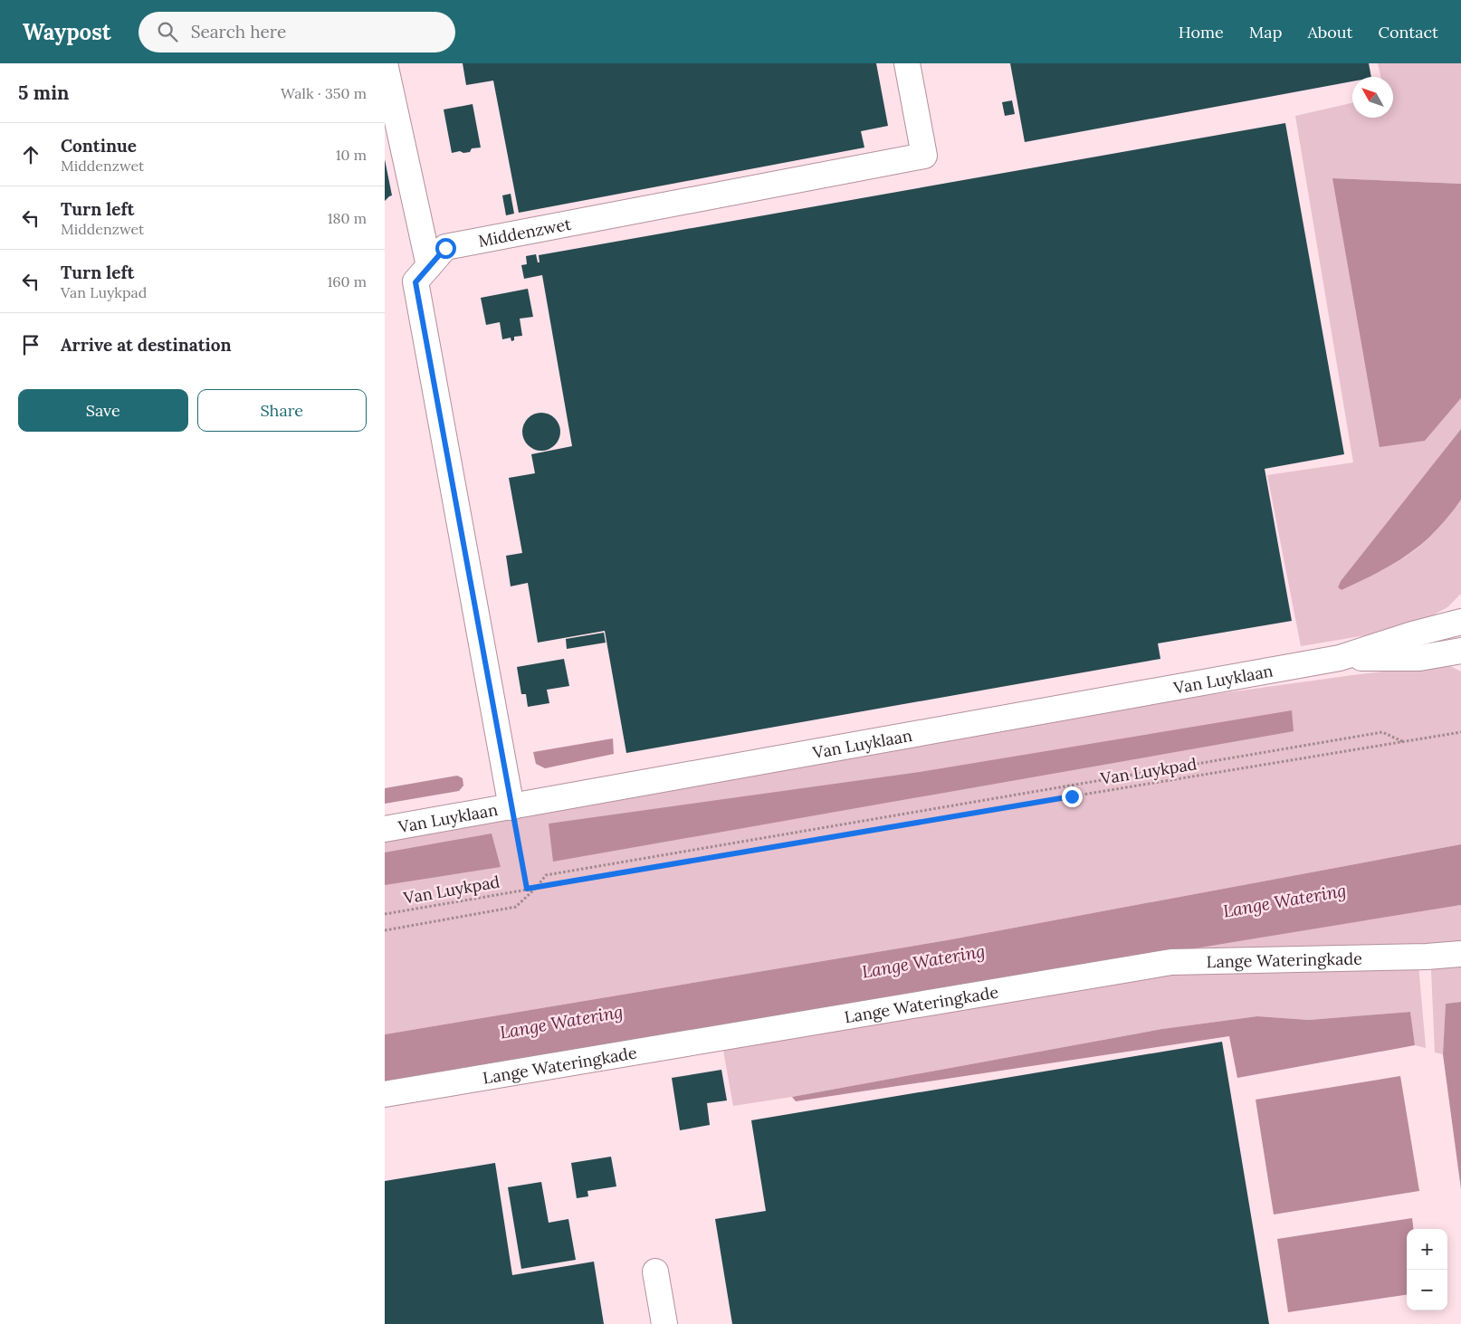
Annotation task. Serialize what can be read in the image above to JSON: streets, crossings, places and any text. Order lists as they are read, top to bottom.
{
  "streets": {
    "street": ["Middenzwet", "Van Luyklaan", "Lange Wateringkade"],
    "path": ["Van Luykpad"]
  },
  "crossings": [
    ["Middenzwet", "Van Luyklaan"]
  ],
  "water": ["Lange Watering"],
  "north": "top left",
  "page": {
    "header": "Waypost",
    "search": "Search here",
    "nav": [
      "Home",
      "Map",
      "About",
      "Contact"
    ],
    "heading": ["5 min", "Walk · 350 m"],
    "list": [
      ["Continue", "Middenzwet", "10 m"],
      ["Turn left", "Middenzwet", "180 m"],
      ["Turn left", "Van Luykpad", "160 m"],
      "Arrive at destination"
    ],
    "buttons": ["Save", "Share"],
    "map_buttons": ["+", "−"]
  }
}
